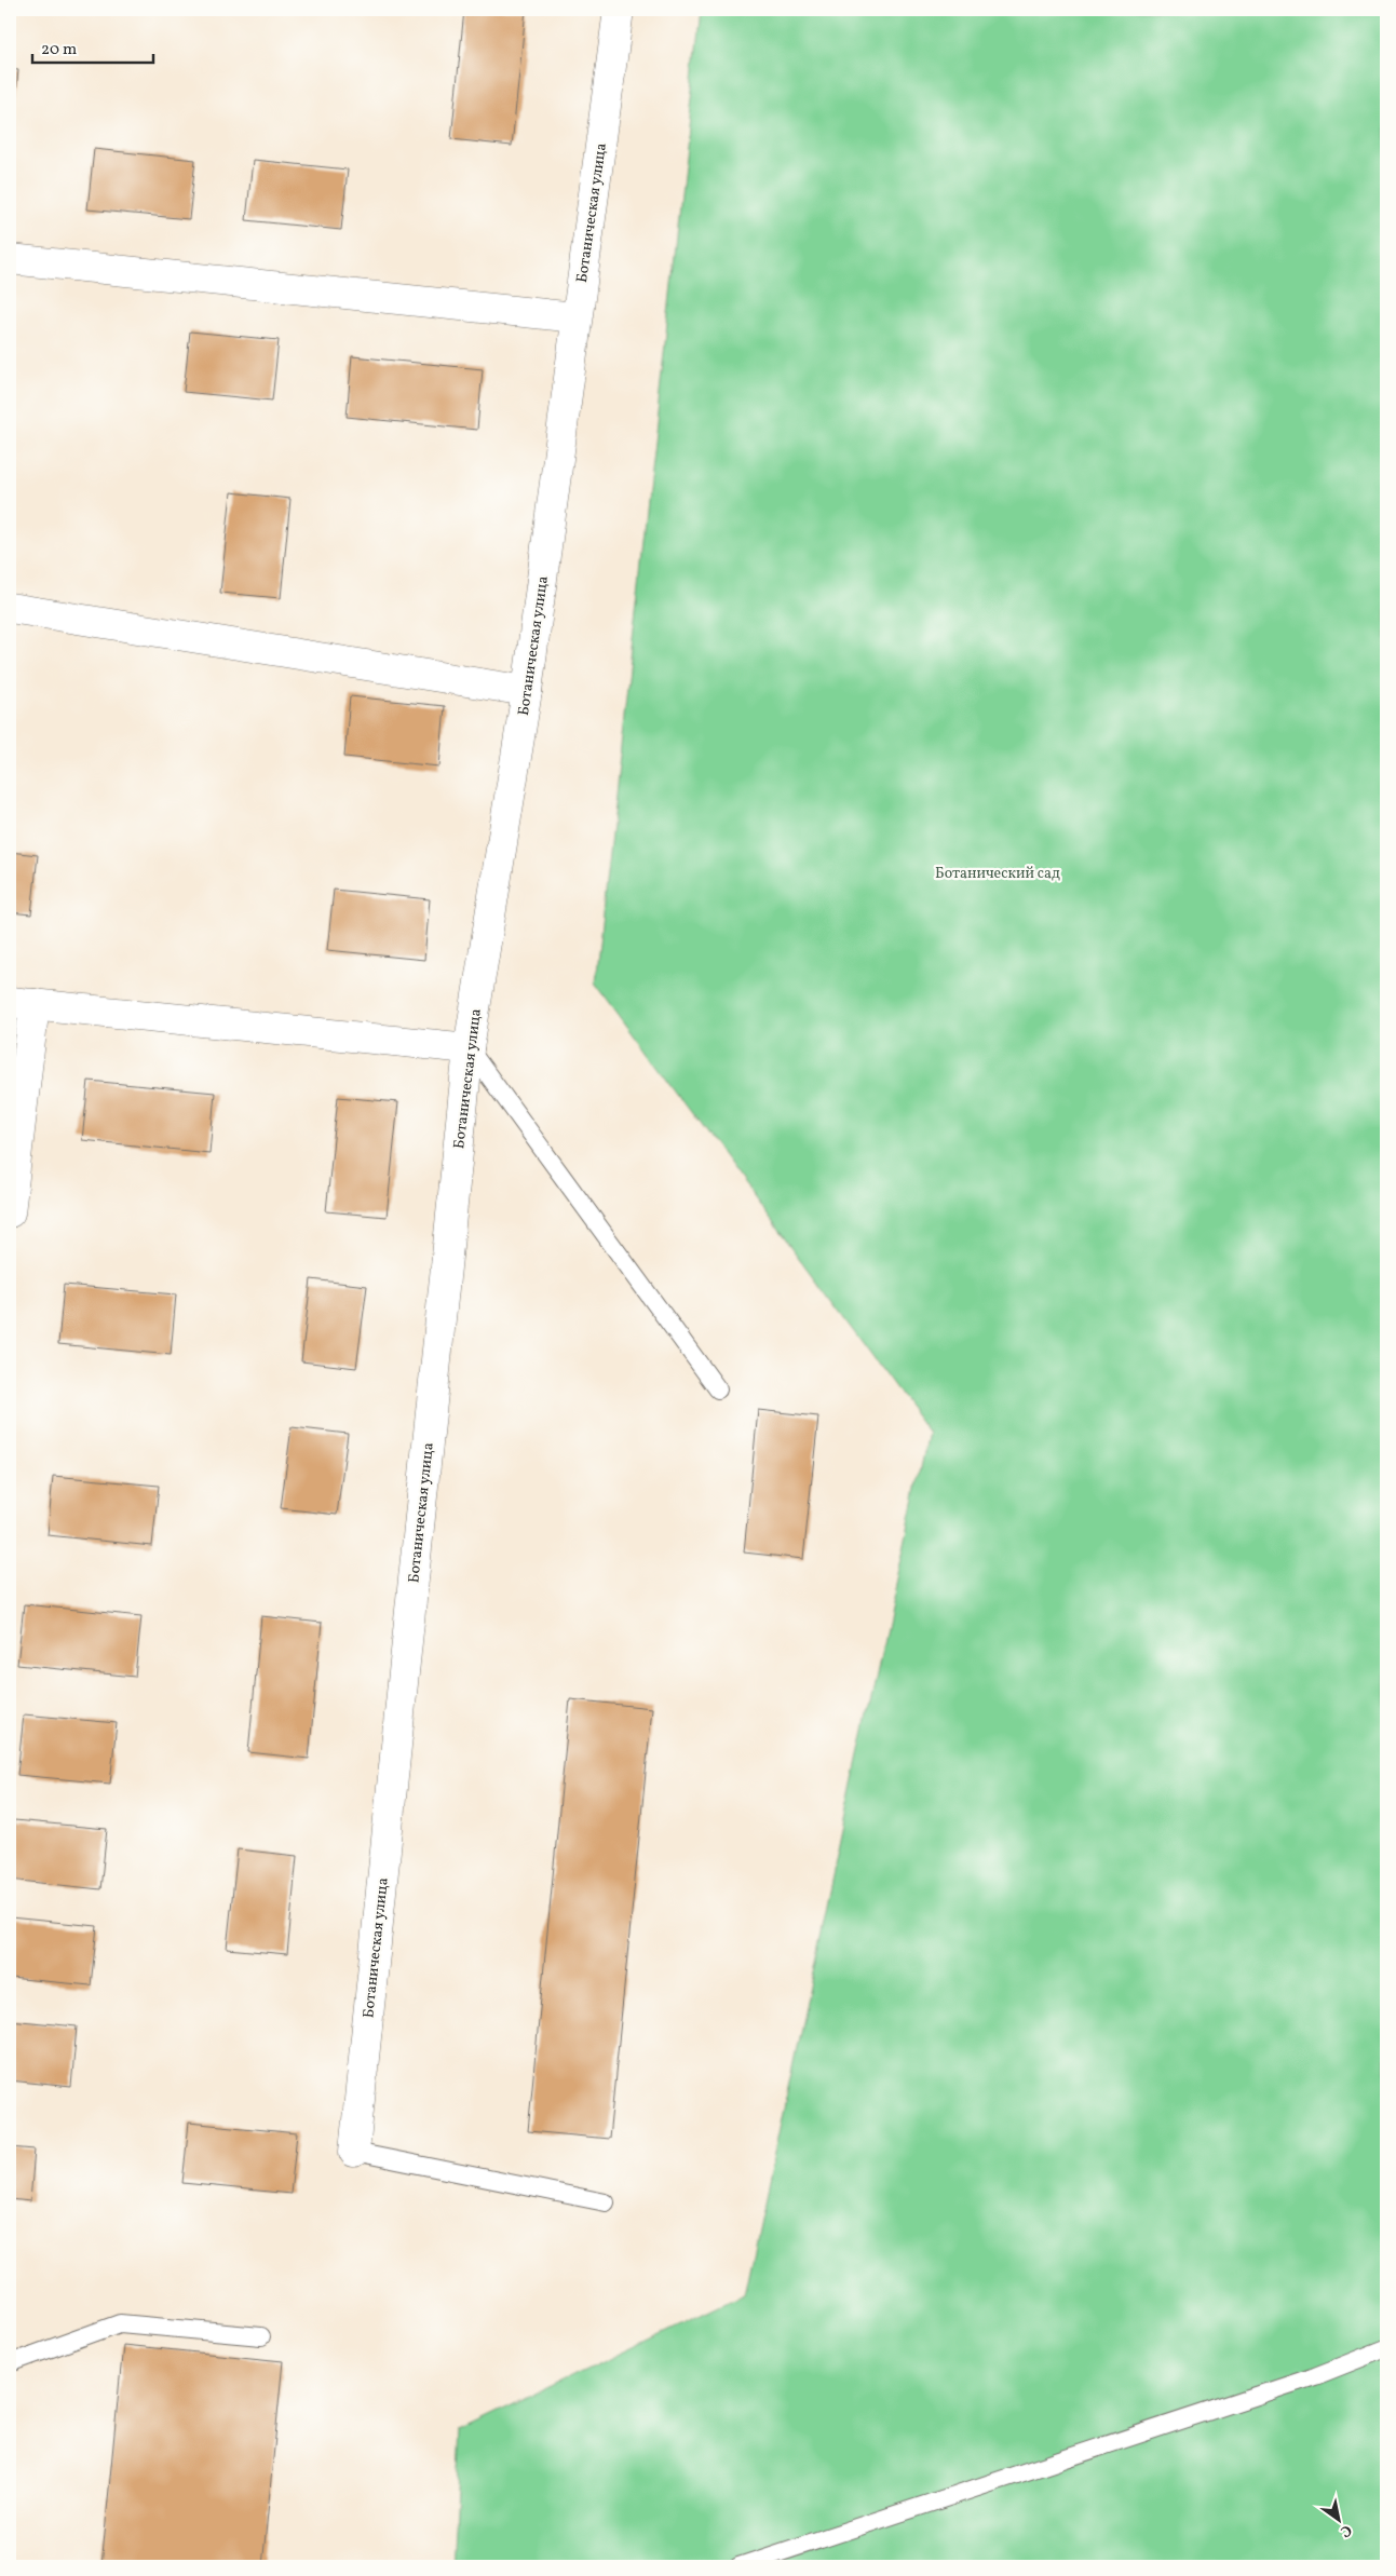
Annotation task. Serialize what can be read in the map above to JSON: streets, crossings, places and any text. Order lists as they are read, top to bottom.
{
  "streets": {
    "street": ["Ботаническая улица"]
  },
  "parks": ["Ботанический сад"],
  "scale_bar": "20 m",
  "north": "bottom right"
}
